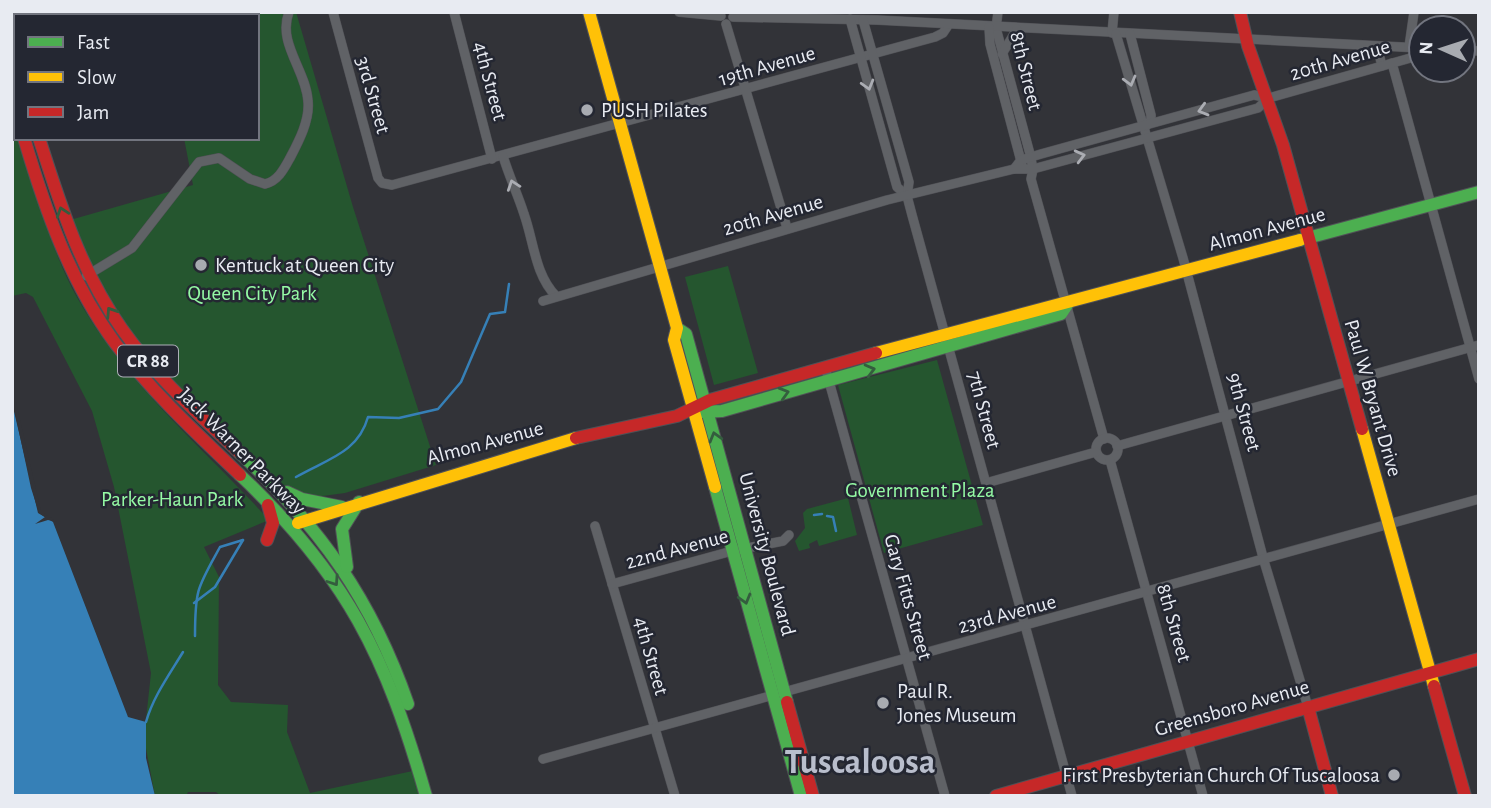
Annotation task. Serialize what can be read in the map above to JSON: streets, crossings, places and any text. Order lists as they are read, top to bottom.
{
  "streets": {
    "main road": [
      "Almon Avenue",
      "CR 88",
      "Paul W Bryant Drive",
      "Jack Warner Parkway",
      "University Boulevard",
      "Greensboro Avenue"
    ],
    "street": [
      "20th Avenue",
      "19th Avenue",
      "8th Street",
      "4th Street",
      "3rd Street",
      "7th Street",
      "9th Street",
      "22nd Avenue",
      "Gary Fitts Street",
      "23rd Avenue"
    ]
  },
  "crossings": [
    ["20th Avenue", "8th Street"],
    ["20th Avenue", "Paul W Bryant Drive"],
    ["20th Avenue", "7th Street"],
    ["20th Avenue", "9th Street"],
    ["20th Avenue", "University Boulevard"],
    ["19th Avenue", "4th Street"],
    ["19th Avenue", "3rd Street"],
    ["19th Avenue", "7th Street"],
    ["19th Avenue", "University Boulevard"],
    ["8th Street", "Almon Avenue"],
    ["8th Street", "23rd Avenue"],
    ["8th Street", "Greensboro Avenue"],
    ["4th Street", "22nd Avenue"],
    ["4th Street", "23rd Avenue"],
    ["Almon Avenue", "Paul W Bryant Drive"],
    ["Almon Avenue", "7th Street"],
    ["Almon Avenue", "9th Street"],
    ["Almon Avenue", "Jack Warner Parkway"],
    ["Almon Avenue", "University Boulevard"],
    ["Almon Avenue", "Gary Fitts Street"],
    ["Paul W Bryant Drive", "23rd Avenue"],
    ["Paul W Bryant Drive", "Greensboro Avenue"],
    ["7th Street", "23rd Avenue"],
    ["7th Street", "Greensboro Avenue"],
    ["9th Street", "23rd Avenue"],
    ["9th Street", "Greensboro Avenue"],
    ["22nd Avenue", "University Boulevard"],
    ["University Boulevard", "23rd Avenue"],
    ["Gary Fitts Street", "23rd Avenue"]
  ],
  "districts": ["Tuscaloosa"],
  "parks": ["Queen City Park", "Government Plaza", "Parker-Haun Park"],
  "places": [
    "PUSH Pilates",
    "Kentuck at Queen City",
    "Paul R. Jones Museum",
    "First Presbyterian Church Of Tuscaloosa"
  ],
  "legend": ["Fast", "Slow", "Jam"],
  "north": "left"
}
